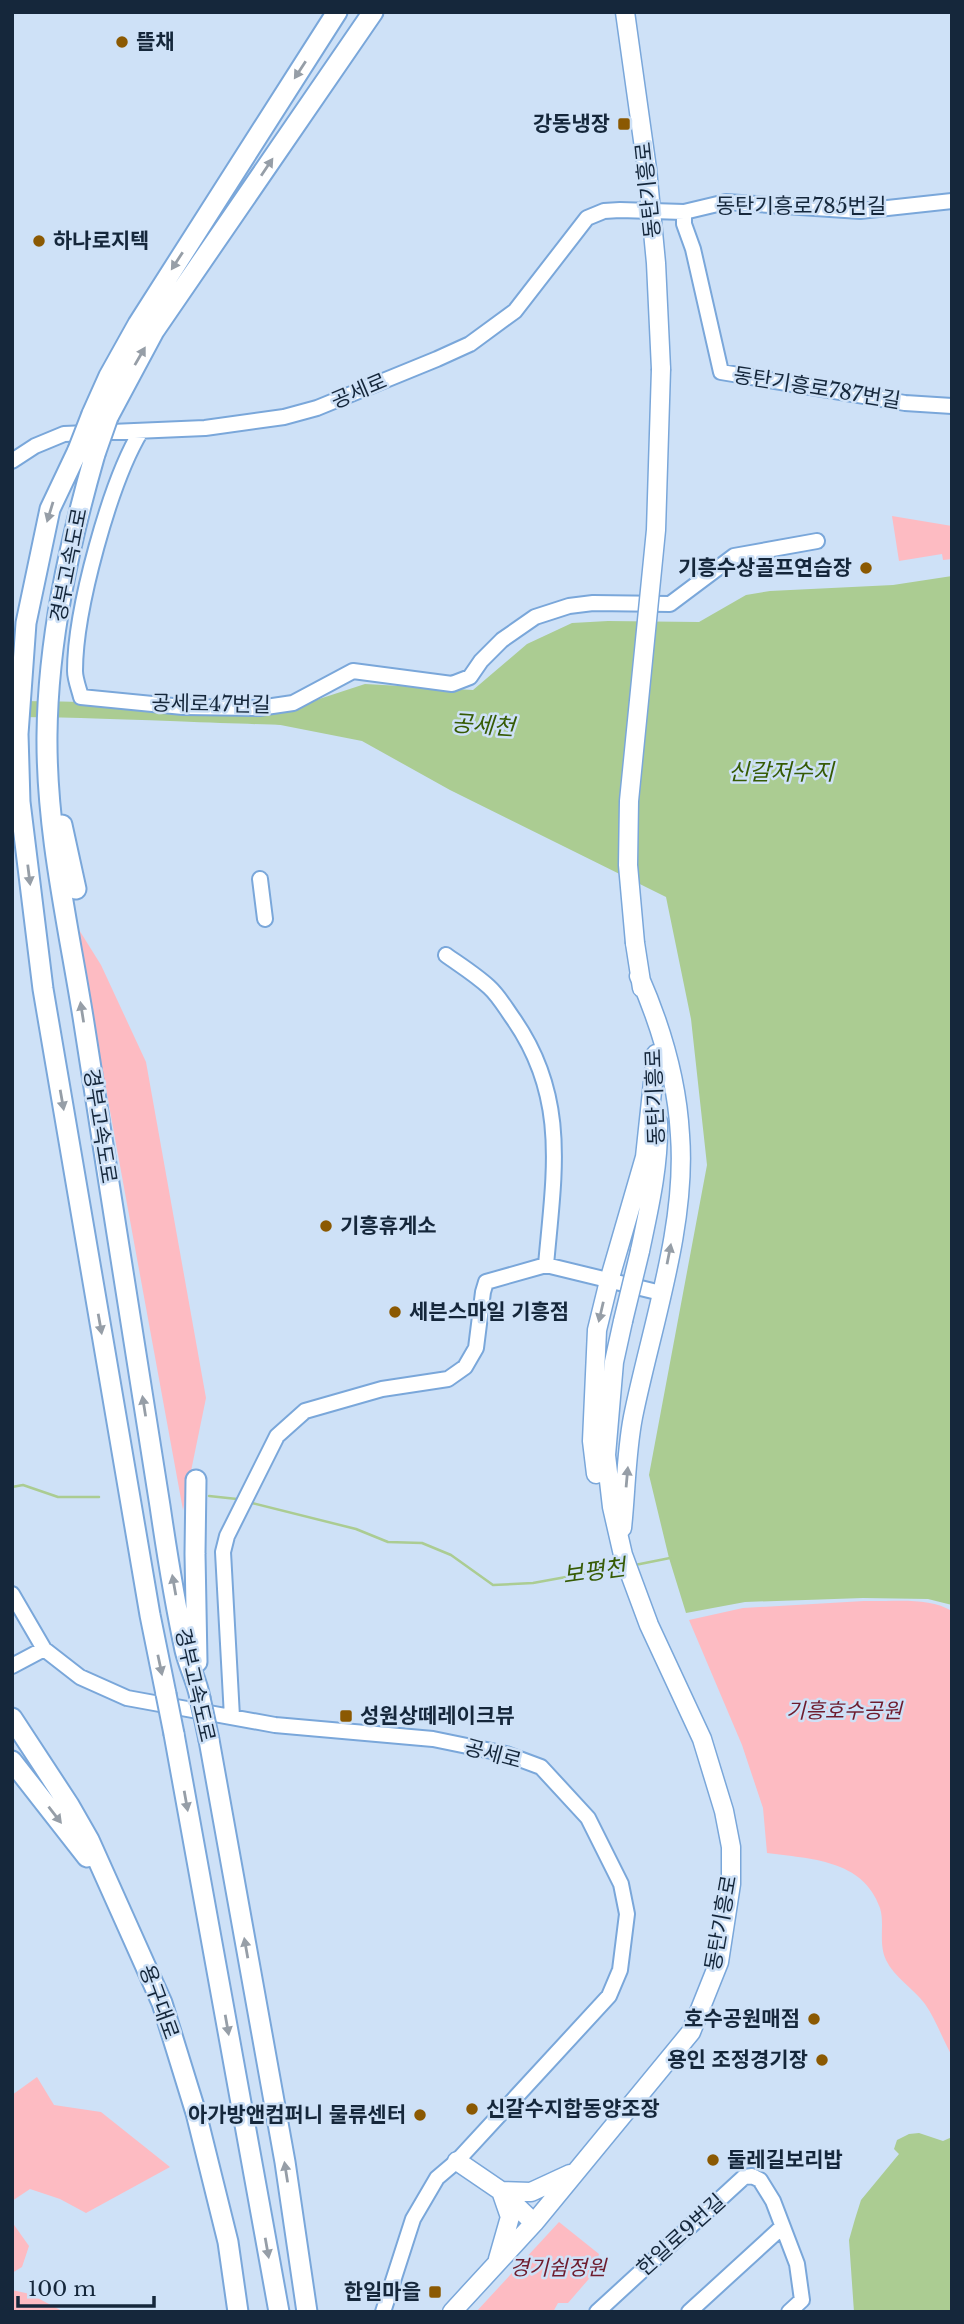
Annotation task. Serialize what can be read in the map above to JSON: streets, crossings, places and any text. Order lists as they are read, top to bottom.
{
  "streets": {
    "highway": ["경부고속도로", "용구대로"],
    "main road": ["동탄기흥로"],
    "street": [
      "동탄기흥로785번길",
      "동탄기흥로787번길",
      "공세로",
      "공세로47번길",
      "한일로9번길"
    ]
  },
  "crossings": [
    ["동탄기흥로", "동탄기흥로785번길"],
    ["동탄기흥로", "공세로"],
    ["동탄기흥로785번길", "동탄기흥로787번길"],
    ["동탄기흥로785번길", "공세로"],
    ["공세로", "공세로47번길"]
  ],
  "water": ["공세천", "신갈저수지", "보평천"],
  "parks": ["기흥호수공원", "경기쉼정원"],
  "places": {
    "other": [
      "뜰채",
      "하나로지텍",
      "기흥수상골프연습장",
      "기흥휴게소",
      "세븐스마일 기흥점",
      "호수공원매점",
      "용인 조정경기장",
      "신갈수지합동양조장",
      "아가방앤컴퍼니 물류센터",
      "둘레길보리밥"
    ],
    "transit": ["강동냉장", "성원상떼레이크뷰", "한일마을"]
  },
  "scale_bar": "100 m"
}
